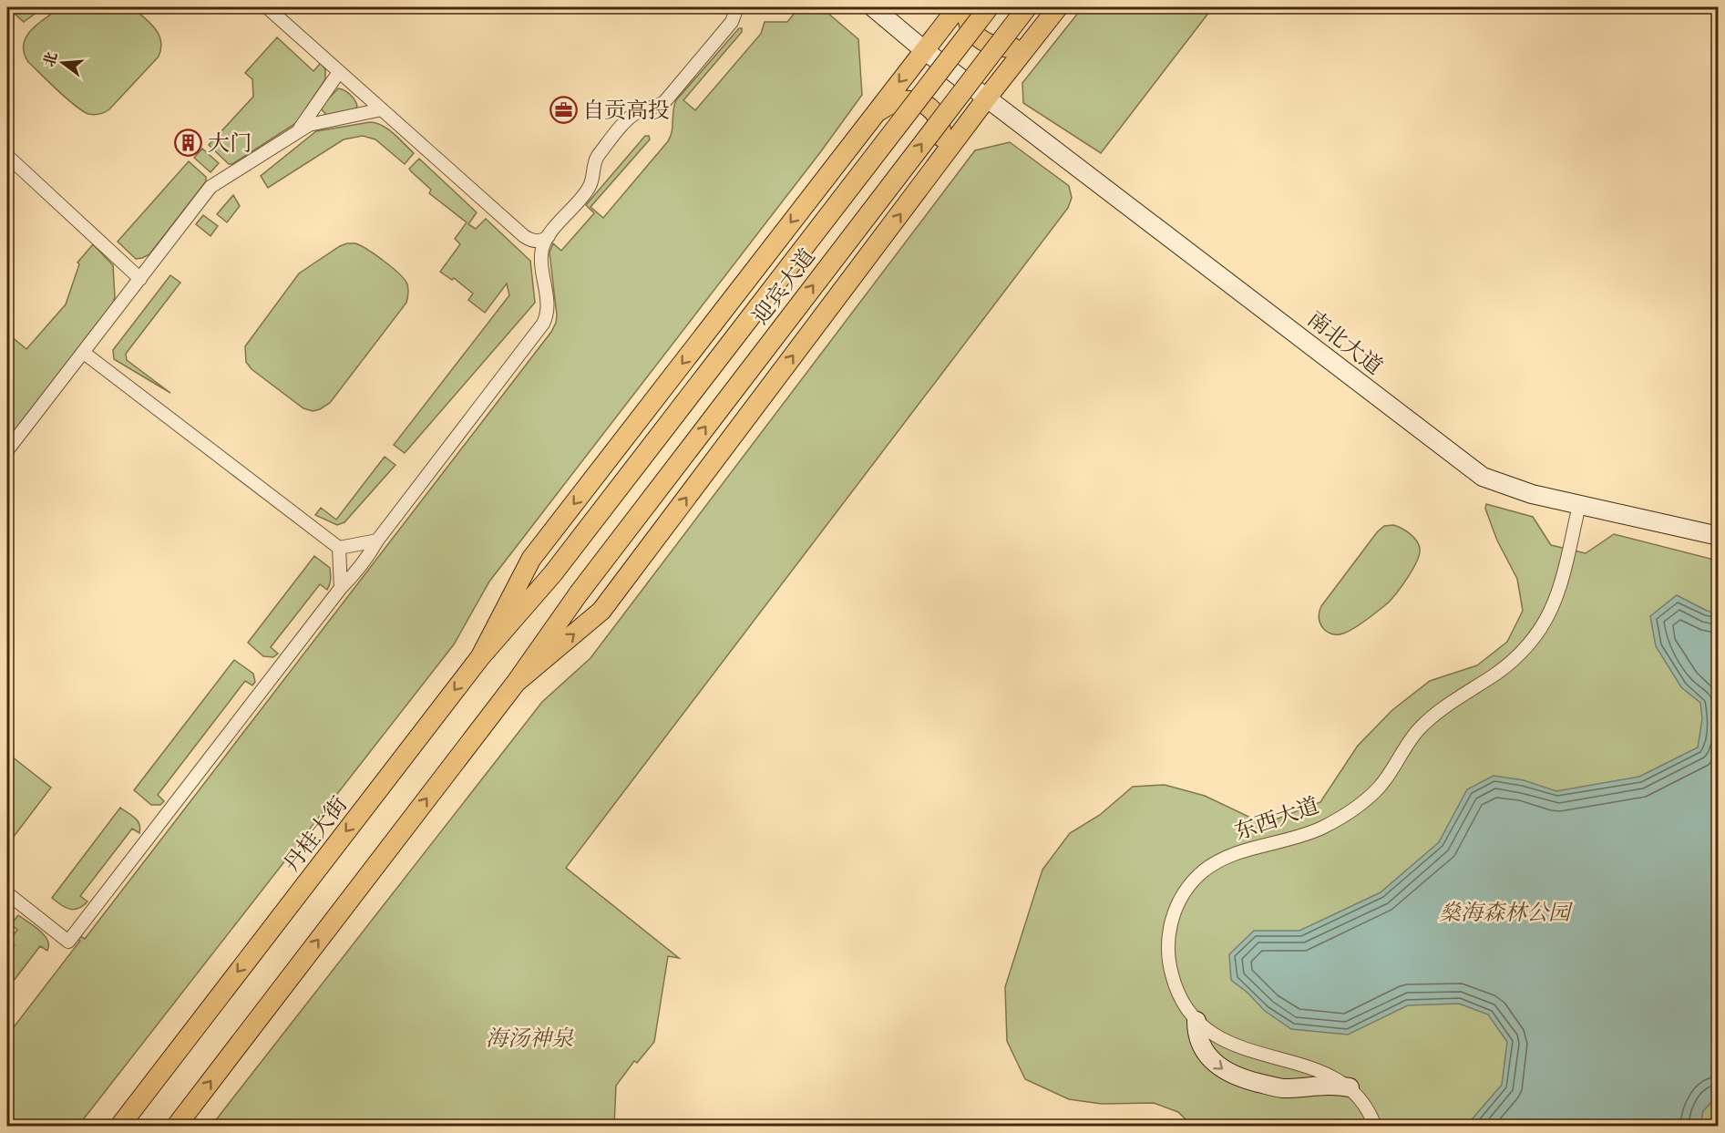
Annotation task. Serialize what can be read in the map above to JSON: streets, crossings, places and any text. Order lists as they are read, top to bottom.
{
  "streets": {
    "main road": ["迎宾大道", "丹桂大街"],
    "street": ["南北大道", "东西大道"]
  },
  "crossings": [
    ["迎宾大道", "丹桂大街"],
    ["南北大道", "东西大道"]
  ],
  "parks": ["燊海森林公园", "海汤神泉"],
  "places": {
    "office": ["自贡高投"],
    "building": ["大门"]
  },
  "north": "left"
}
